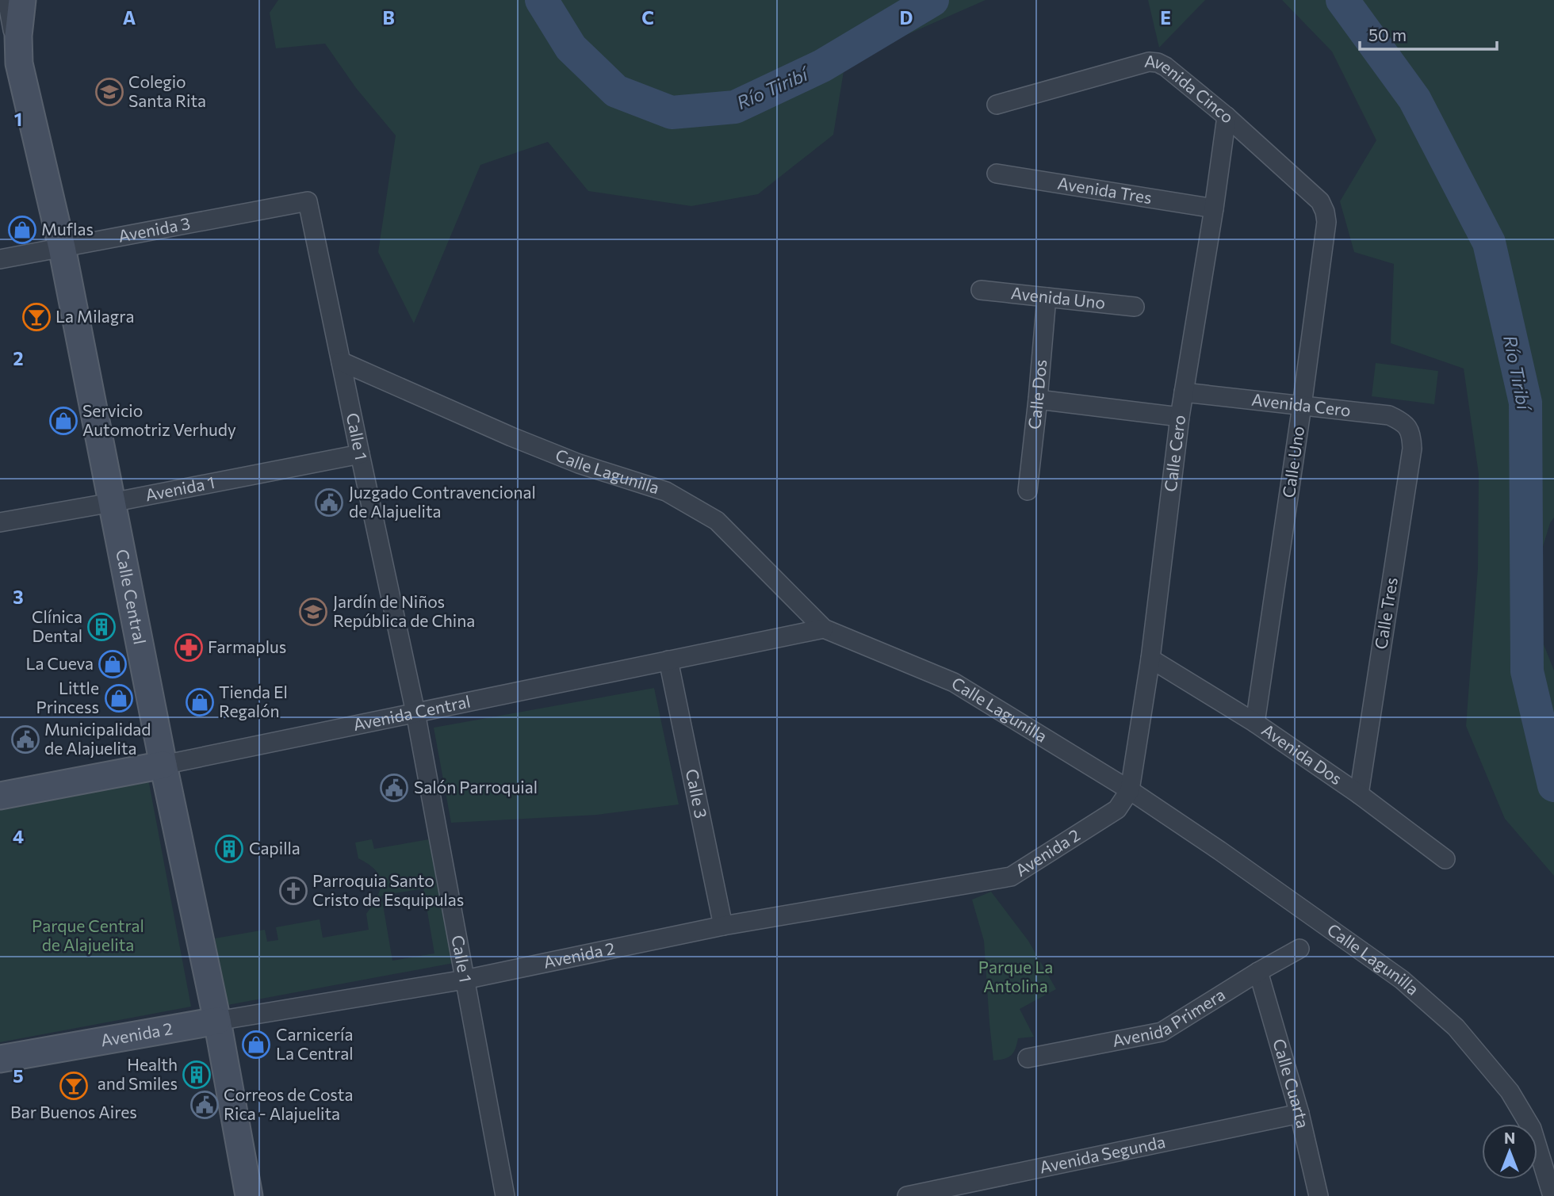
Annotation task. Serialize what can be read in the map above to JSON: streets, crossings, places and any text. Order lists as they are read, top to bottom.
{
  "streets": {
    "main road": ["Calle Central", "Avenida Central", "Avenida 2"],
    "street": [
      "Avenida Cinco",
      "Avenida Tres",
      "Avenida 3",
      "Avenida Uno",
      "Calle Dos",
      "Avenida Cero",
      "Calle 1",
      "Calle Cero",
      "Calle Uno",
      "Calle Lagunilla",
      "Avenida 1",
      "Calle Tres",
      "Avenida Dos",
      "Calle 3",
      "Avenida Primera",
      "Calle Cuarta",
      "Avenida Segunda"
    ]
  },
  "crossings": [
    ["Avenida Cinco", "Calle Cero"],
    ["Avenida Cinco", "Calle Uno"],
    ["Avenida Tres", "Calle Cero"],
    ["Avenida 3", "Calle 1"],
    ["Avenida 3", "Calle Central"],
    ["Avenida Uno", "Calle Dos"],
    ["Avenida Cero", "Calle Cero"],
    ["Avenida Cero", "Calle Uno"],
    ["Avenida Cero", "Calle Tres"],
    ["Calle 1", "Calle Lagunilla"],
    ["Calle 1", "Avenida 1"],
    ["Calle 1", "Avenida Central"],
    ["Calle 1", "Avenida 2"],
    ["Calle Cero", "Calle Lagunilla"],
    ["Calle Cero", "Avenida Dos"],
    ["Calle Cero", "Avenida 2"],
    ["Calle Uno", "Avenida Dos"],
    ["Calle Lagunilla", "Avenida Central"],
    ["Calle Lagunilla", "Avenida 2"],
    ["Avenida 1", "Calle Central"],
    ["Calle Central", "Avenida Central"],
    ["Calle Central", "Avenida 2"],
    ["Calle Tres", "Avenida Dos"],
    ["Avenida Central", "Calle 3"],
    ["Calle 3", "Avenida 2"],
    ["Avenida Primera", "Calle Cuarta"],
    ["Calle Cuarta", "Avenida Segunda"]
  ],
  "water": ["Río Tiribí"],
  "parks": ["Parque Central de Alajuelita", "Parque La Antolina"],
  "places": {
    "school or university": ["Colegio Santa Rita", "Jardín de Niños República de China"],
    "shop": [
      "Muflas",
      "Servicio Automotriz Verhudy",
      "La Cueva",
      "Little Princess",
      "Tienda El Regalón",
      "Carnicería La Central"
    ],
    "bar": ["La Milagra", "Bar Buenos Aires"],
    "public building": [
      "Juzgado Contravencional de Alajuelita",
      "Municipalidad de Alajuelita",
      "Salón Parroquial",
      "Correos de Costa Rica - Alajuelita"
    ],
    "building": ["Clínica Dental", "Capilla", "Health and Smiles"],
    "pharmacy": ["Farmaplus"],
    "church": ["Parroquia Santo Cristo de Esquipulas"]
  },
  "scale_bar": "50 m",
  "north": "top",
  "grid": {
    "columns": [
      "A",
      "B",
      "C",
      "D",
      "E"
    ],
    "rows": [
      "1",
      "2",
      "3",
      "4",
      "5"
    ]
  }
}
